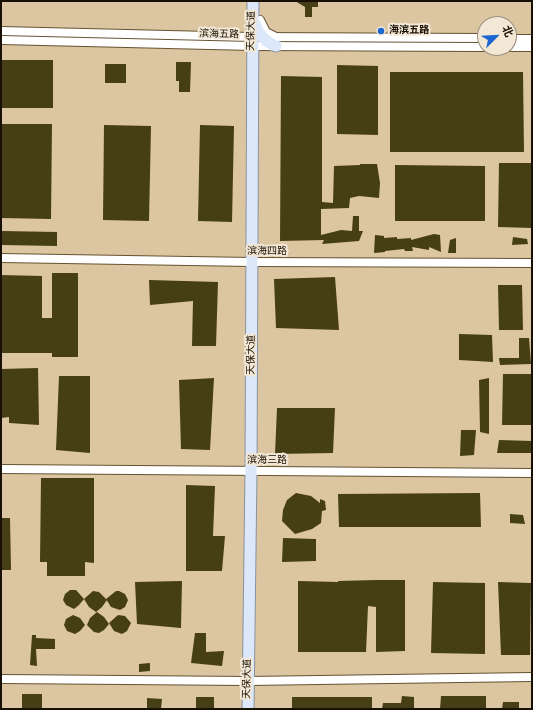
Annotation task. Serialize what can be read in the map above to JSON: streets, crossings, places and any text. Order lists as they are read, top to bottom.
{
  "streets": {
    "main road": ["天保大道"],
    "street": ["滨海五路", "滨海四路", "滨海三路"]
  },
  "crossings": [
    ["天保大道", "滨海五路"],
    ["天保大道", "滨海四路"],
    ["天保大道", "滨海三路"]
  ],
  "places": ["海滨五路"],
  "north": "top right"
}
